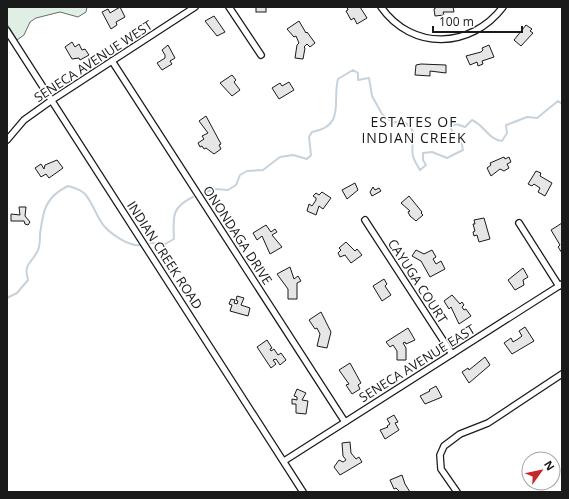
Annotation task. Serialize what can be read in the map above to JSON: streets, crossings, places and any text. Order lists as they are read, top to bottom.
{
  "streets": {
    "street": [
      "SENECA AVENUE WEST",
      "ONONDAGA DRIVE",
      "INDIAN CREEK ROAD",
      "CAYUGA COURT",
      "SENECA AVENUE EAST"
    ]
  },
  "crossings": [
    ["SENECA AVENUE WEST", "ONONDAGA DRIVE"],
    ["SENECA AVENUE WEST", "INDIAN CREEK ROAD"],
    ["ONONDAGA DRIVE", "SENECA AVENUE EAST"],
    ["INDIAN CREEK ROAD", "SENECA AVENUE EAST"],
    ["CAYUGA COURT", "SENECA AVENUE EAST"]
  ],
  "districts": ["ESTATES OF INDIAN CREEK"],
  "scale_bar": "100 m",
  "north": "top right"
}
